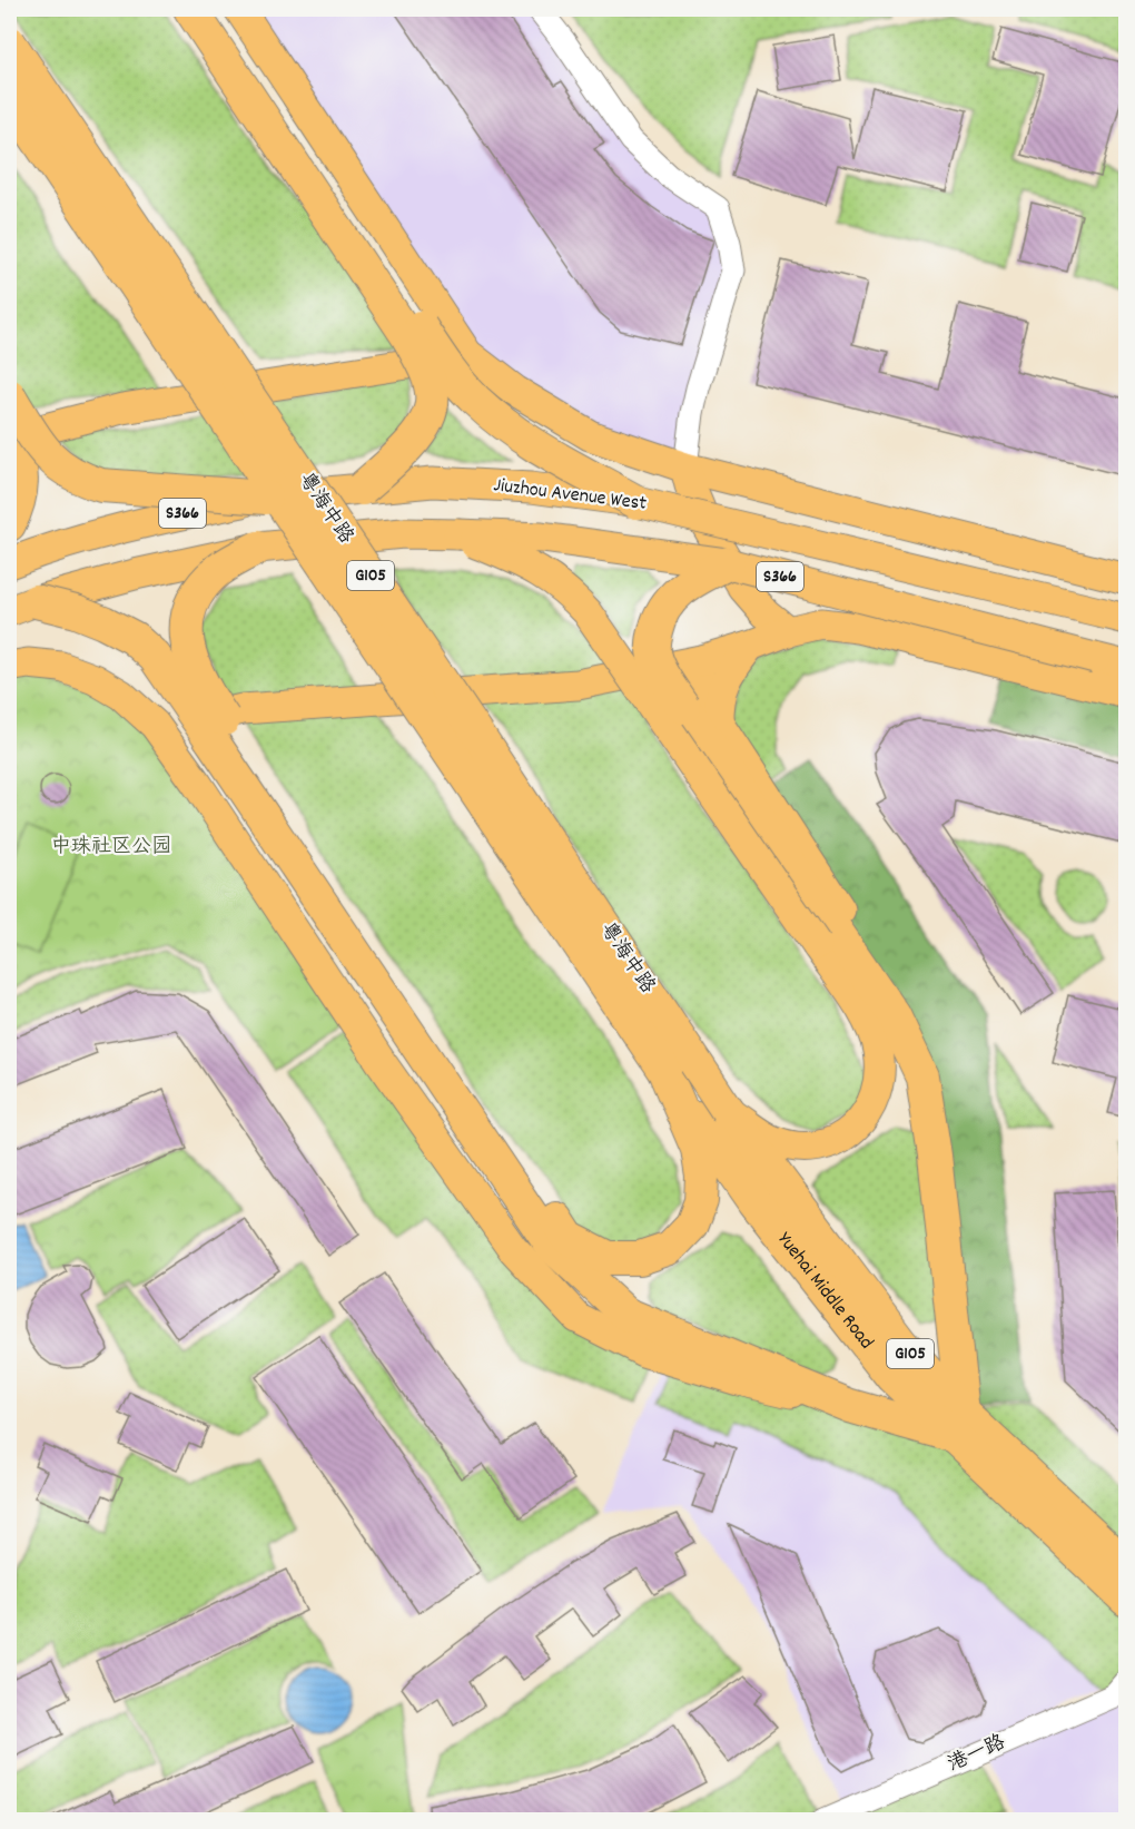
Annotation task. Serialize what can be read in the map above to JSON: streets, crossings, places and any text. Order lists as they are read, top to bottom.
{
  "streets": {
    "highway": ["粤海中路", "G105", "Yuehai Middle Road"],
    "main road": ["Jiuzhou Avenue West", "S366"],
    "street": ["港一路"]
  },
  "crossings": [
    ["粤海中路", "Yuehai Middle Road"]
  ],
  "parks": ["中珠社区公园"]
}
